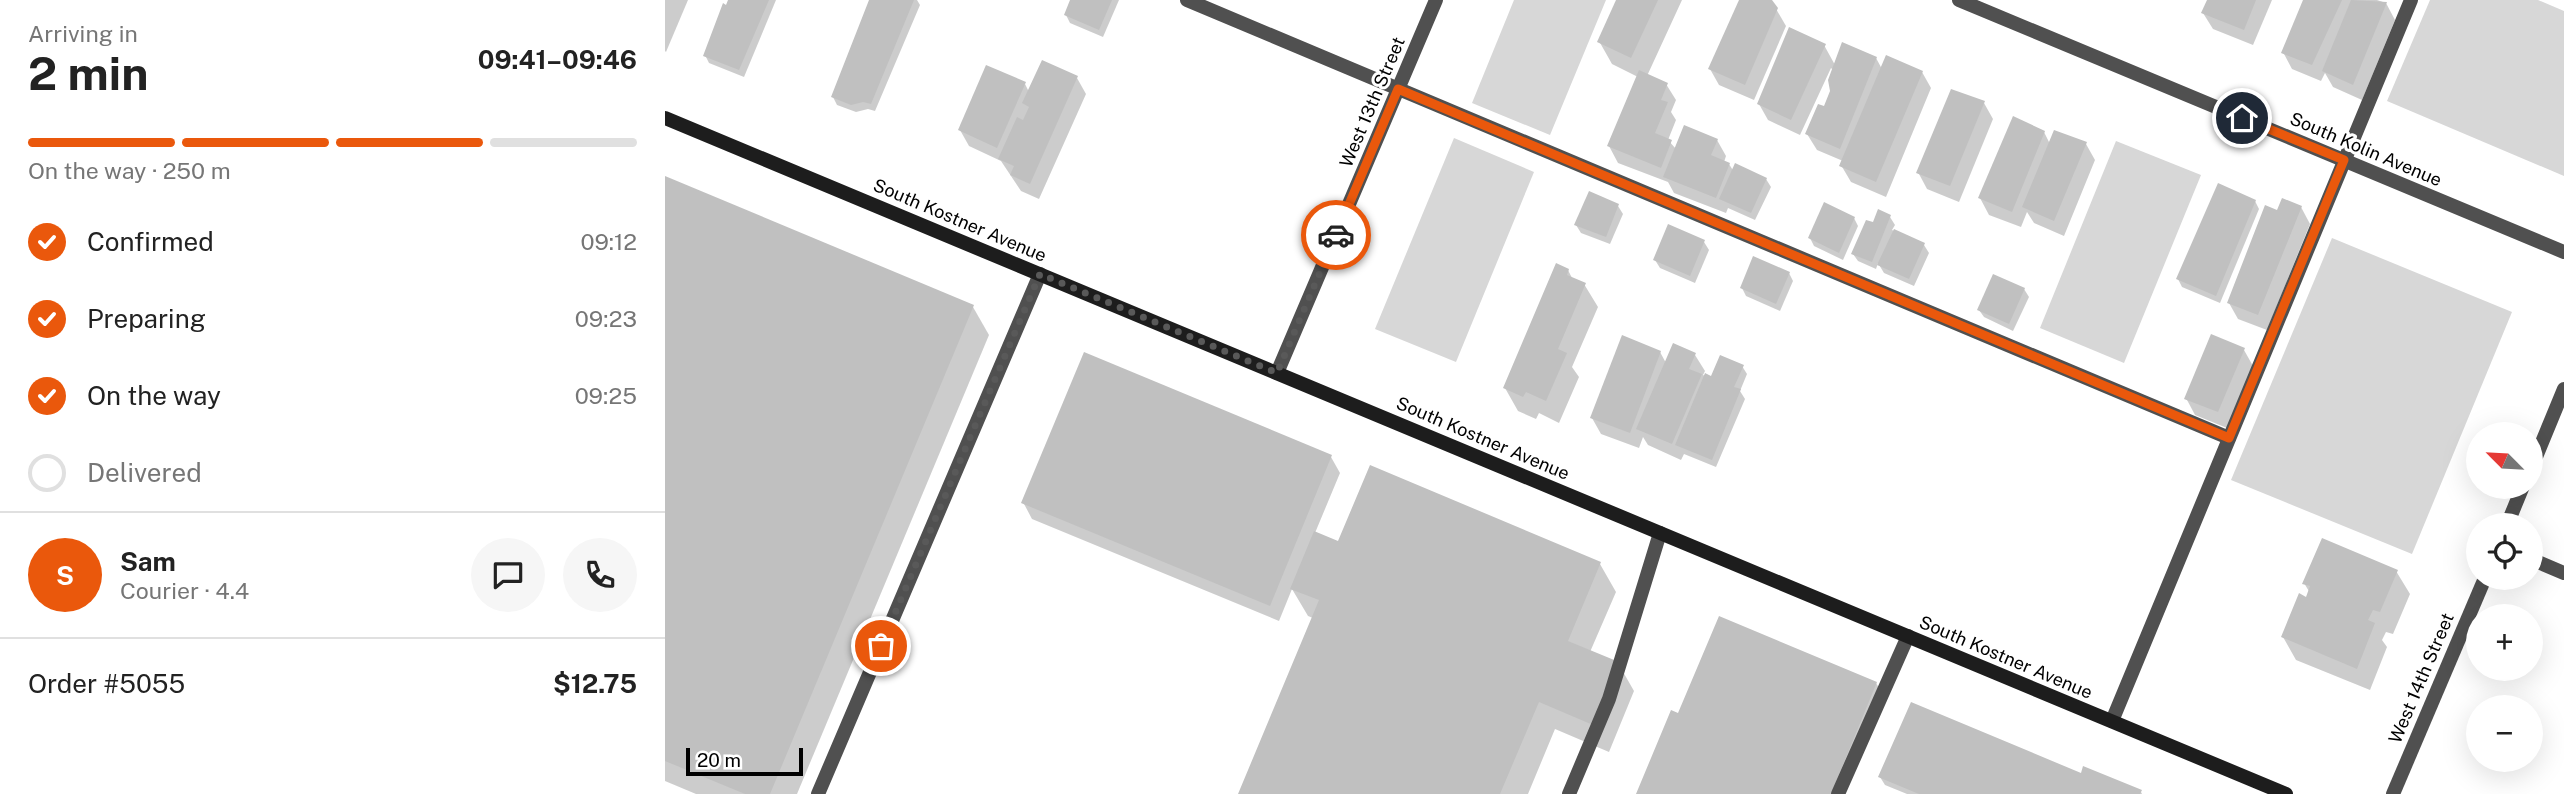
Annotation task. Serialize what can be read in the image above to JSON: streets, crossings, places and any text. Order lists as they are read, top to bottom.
{
  "streets": {
    "street": [
      "West 13th Street",
      "South Kolin Avenue",
      "South Kostner Avenue",
      "West 14th Street"
    ]
  },
  "crossings": [
    ["West 13th Street", "South Kostner Avenue"]
  ],
  "scale_bar": "20 m",
  "north": "top left",
  "page": {
    "heading": ["2 min", "Arriving in", "09:41–09:46"],
    "panel": [
      "Sam",
      "Courier · 4.4",
      "Order #5055",
      "$12.75"
    ],
    "bar": "On the way · 250 m",
    "list": [
      ["Confirmed", "09:12"],
      ["Preparing", "09:23"],
      ["On the way", "09:25"],
      "Delivered"
    ],
    "map_buttons": ["+", "−"],
    "round": "S",
    "scale": "20 m"
  }
}
